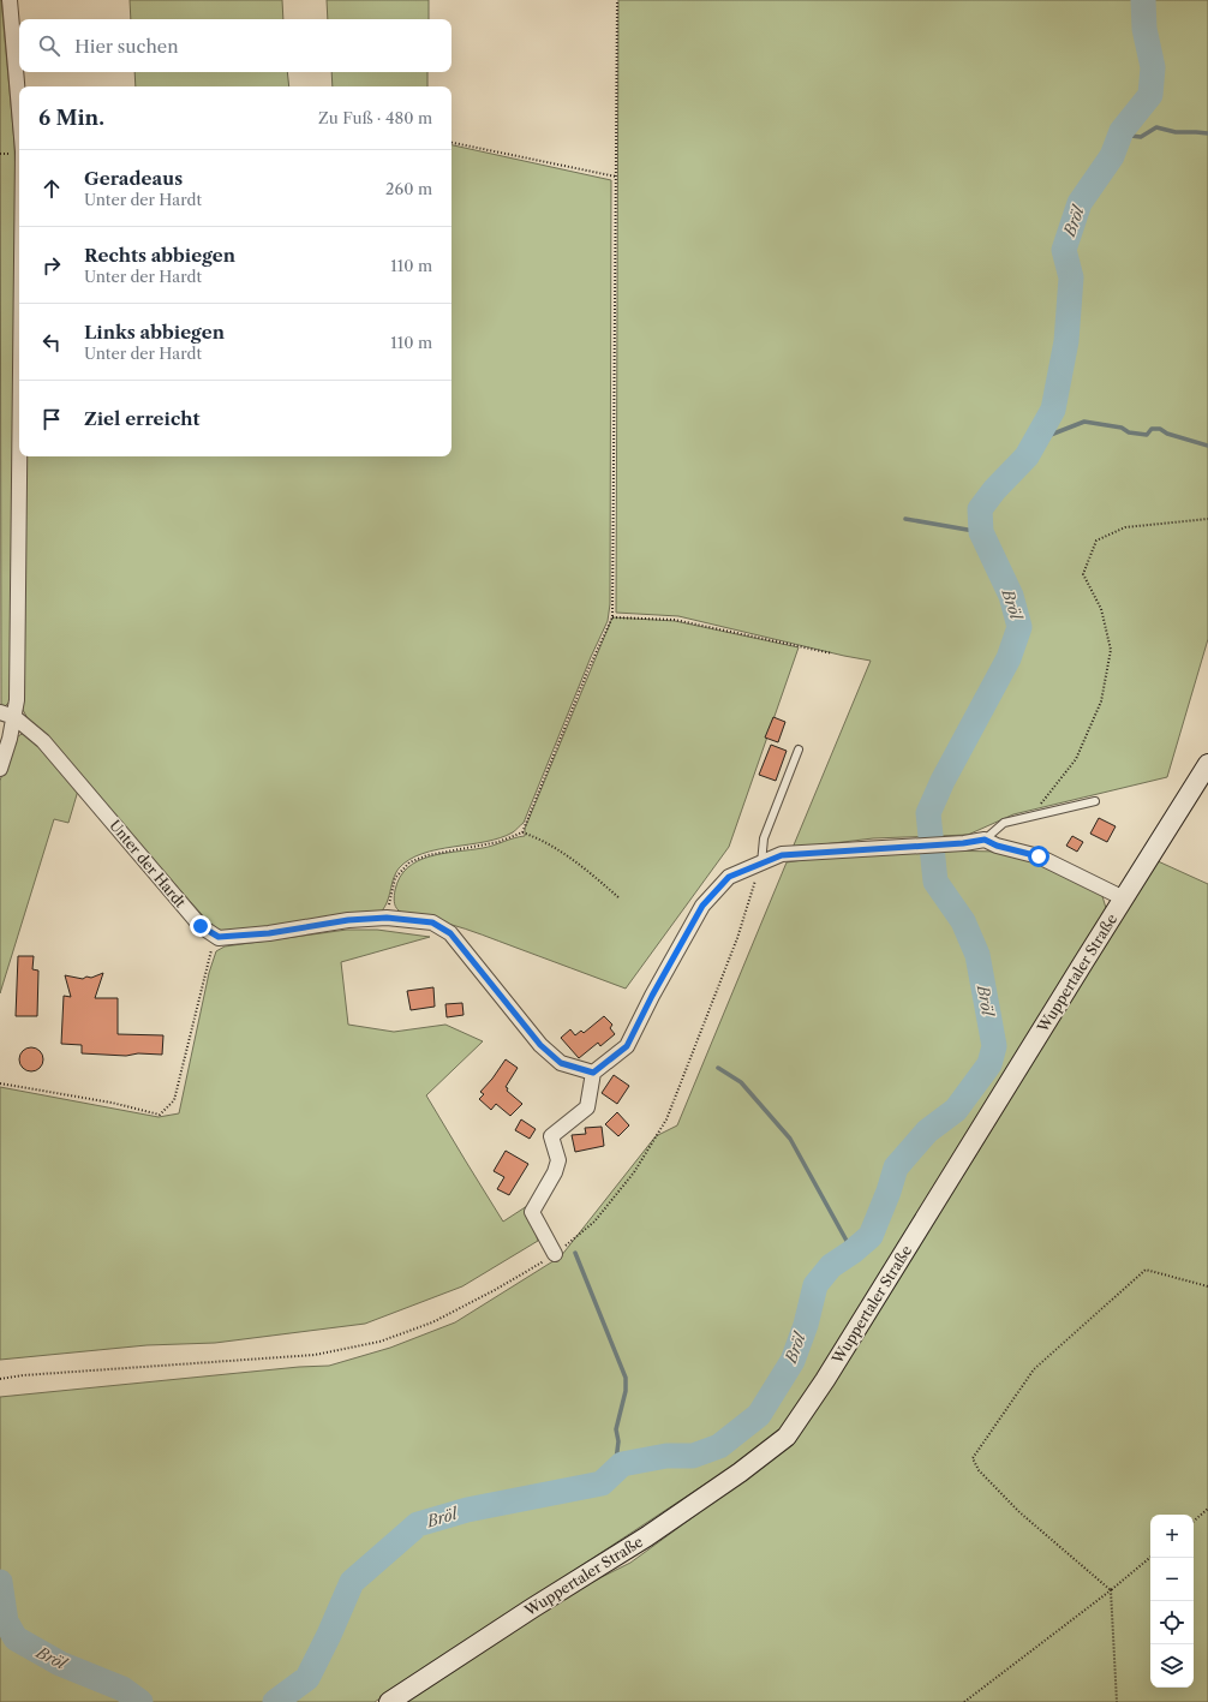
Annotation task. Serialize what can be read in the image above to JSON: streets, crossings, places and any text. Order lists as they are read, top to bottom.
{
  "streets": {
    "main road": ["Wuppertaler Straße"],
    "street": ["Unter der Hardt"]
  },
  "water": ["Bröl"],
  "page": {
    "search": "Hier suchen",
    "heading": ["6 Min.", "Zu Fuß · 480 m"],
    "list": [
      ["Geradeaus", "Unter der Hardt", "260 m"],
      ["Rechts abbiegen", "Unter der Hardt", "110 m"],
      ["Links abbiegen", "Unter der Hardt", "110 m"],
      "Ziel erreicht"
    ],
    "map_buttons": ["+", "−"]
  }
}
